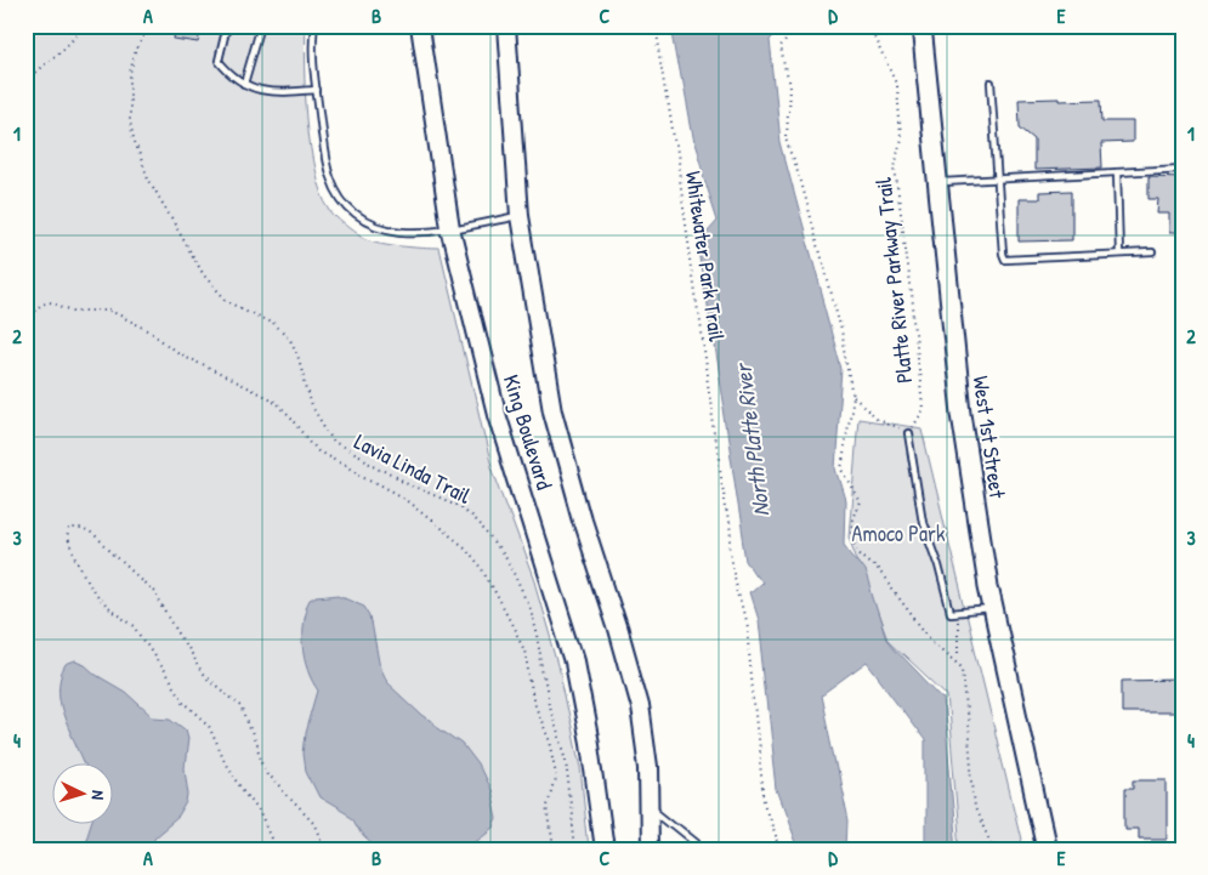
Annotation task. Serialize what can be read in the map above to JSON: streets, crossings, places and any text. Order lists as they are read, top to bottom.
{
  "streets": {
    "main road": ["West 1st Street"],
    "street": ["King Boulevard"],
    "path": ["Whitewater Park Trail", "Platte River Parkway Trail", "Lavia Linda Trail"]
  },
  "water": ["North Platte River"],
  "parks": ["Amoco Park"],
  "north": "right",
  "grid": {
    "columns": [
      "A",
      "B",
      "C",
      "D",
      "E"
    ],
    "rows": [
      "1",
      "2",
      "3",
      "4"
    ]
  }
}
